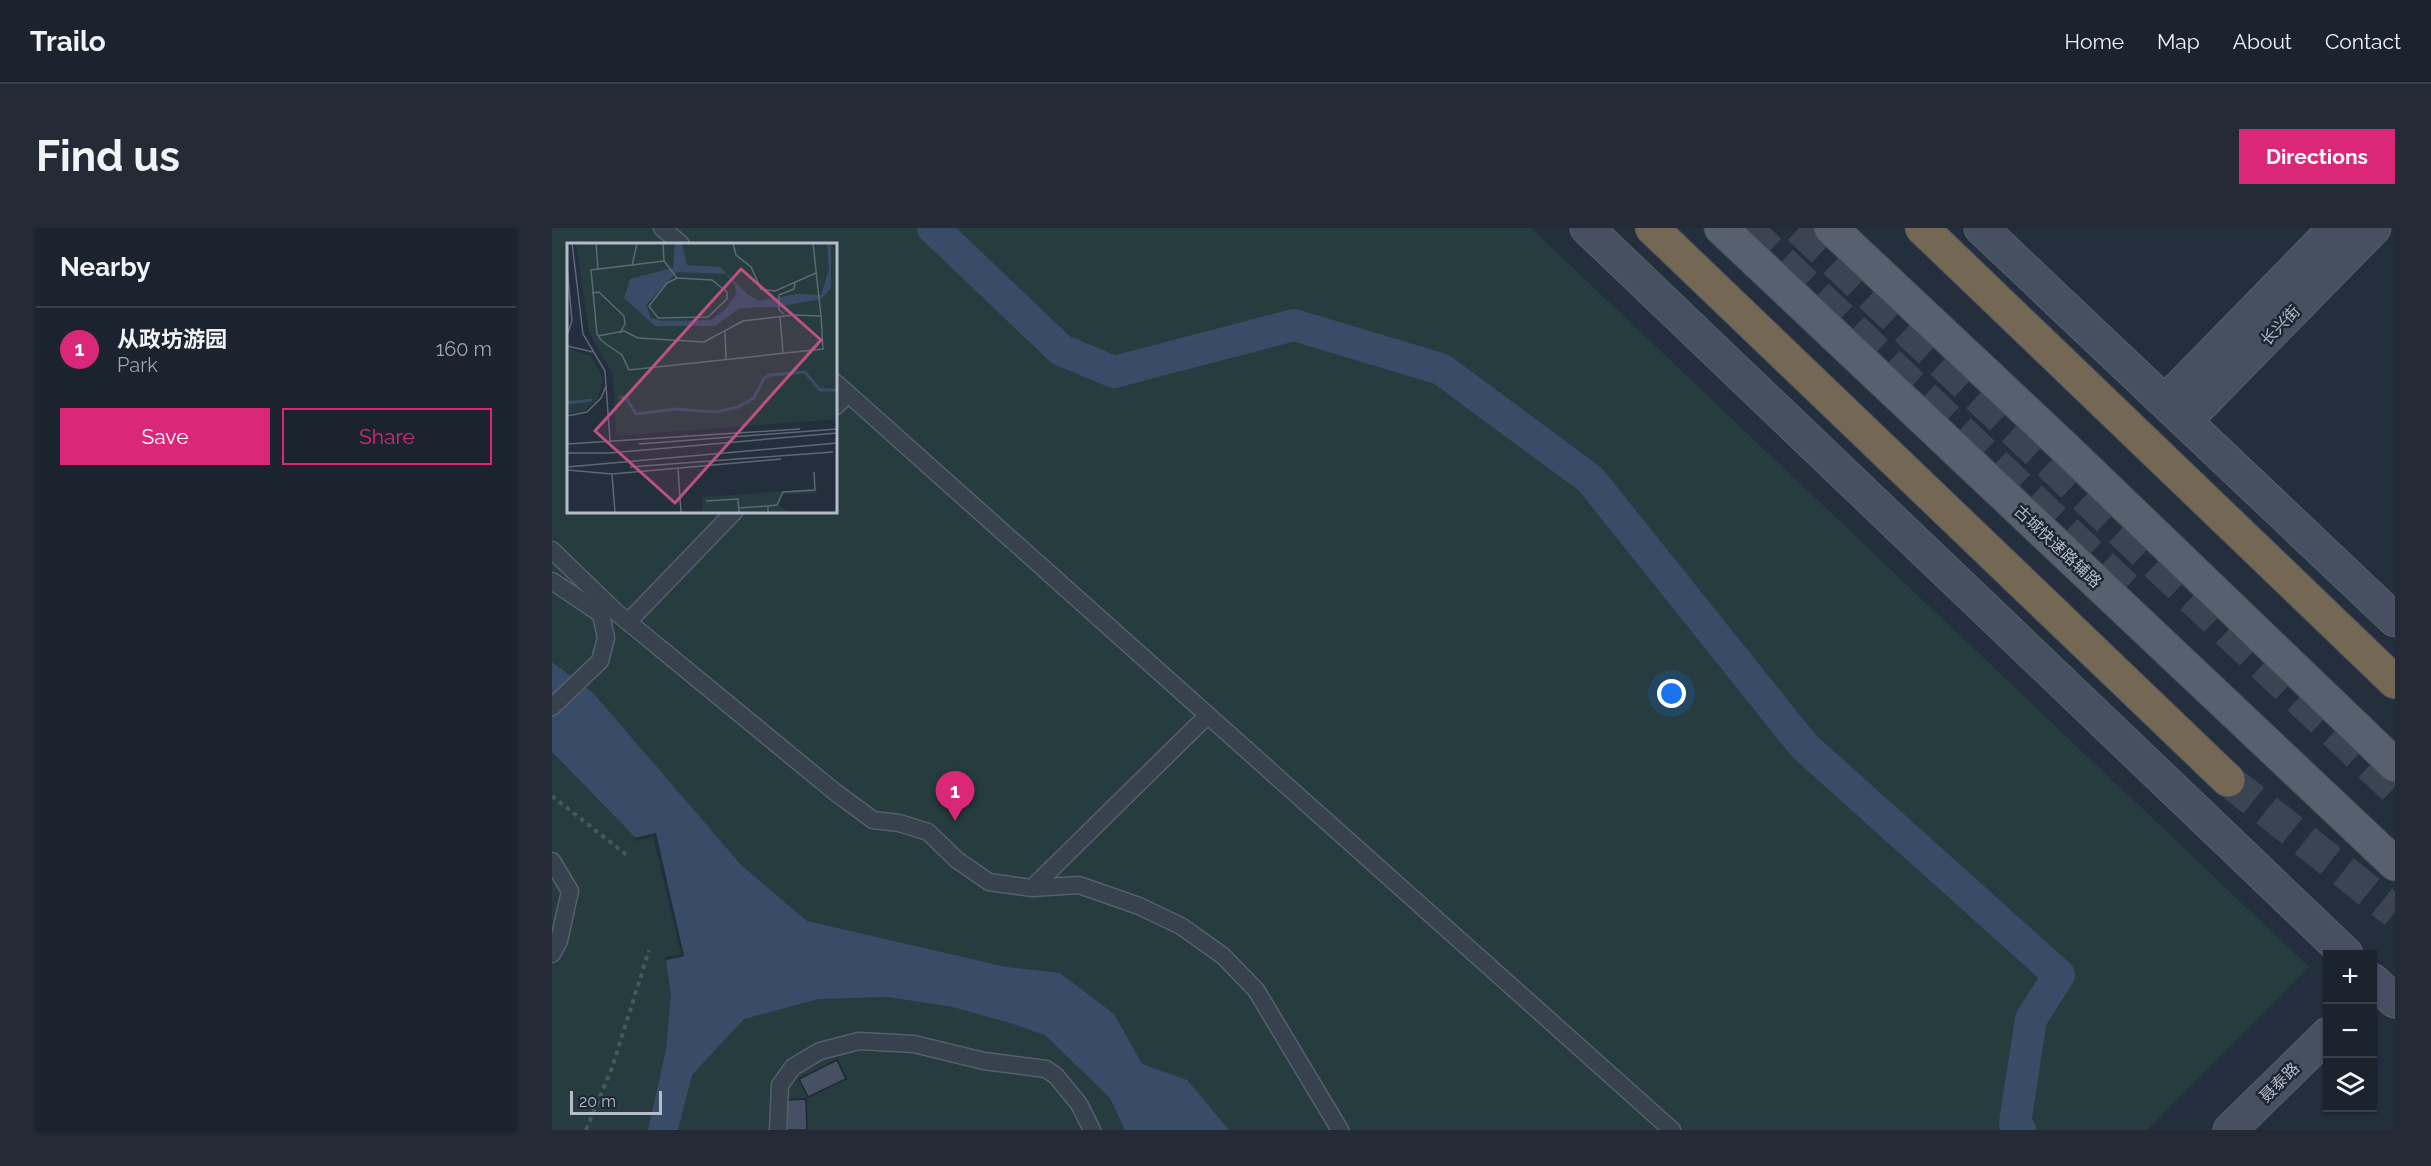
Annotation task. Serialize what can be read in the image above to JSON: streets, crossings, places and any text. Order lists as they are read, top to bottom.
{
  "streets": {
    "main road": ["长兴街", "古城快速路辅路", "聂泰路"]
  },
  "scale_bar": "20 m",
  "page": {
    "header": "Trailo",
    "nav": [
      "Home",
      "Map",
      "About",
      "Contact"
    ],
    "buttons": [
      "Directions",
      ["Save", "Share"]
    ],
    "title": "Find us",
    "heading": "Nearby",
    "list": [
      {
        "mark": "1",
        "name": "从政坊游园",
        "note": "Park",
        "value": "160 m"
      }
    ],
    "pins": "1",
    "map_buttons": ["+", "−"],
    "scale": "20 m"
  }
}
